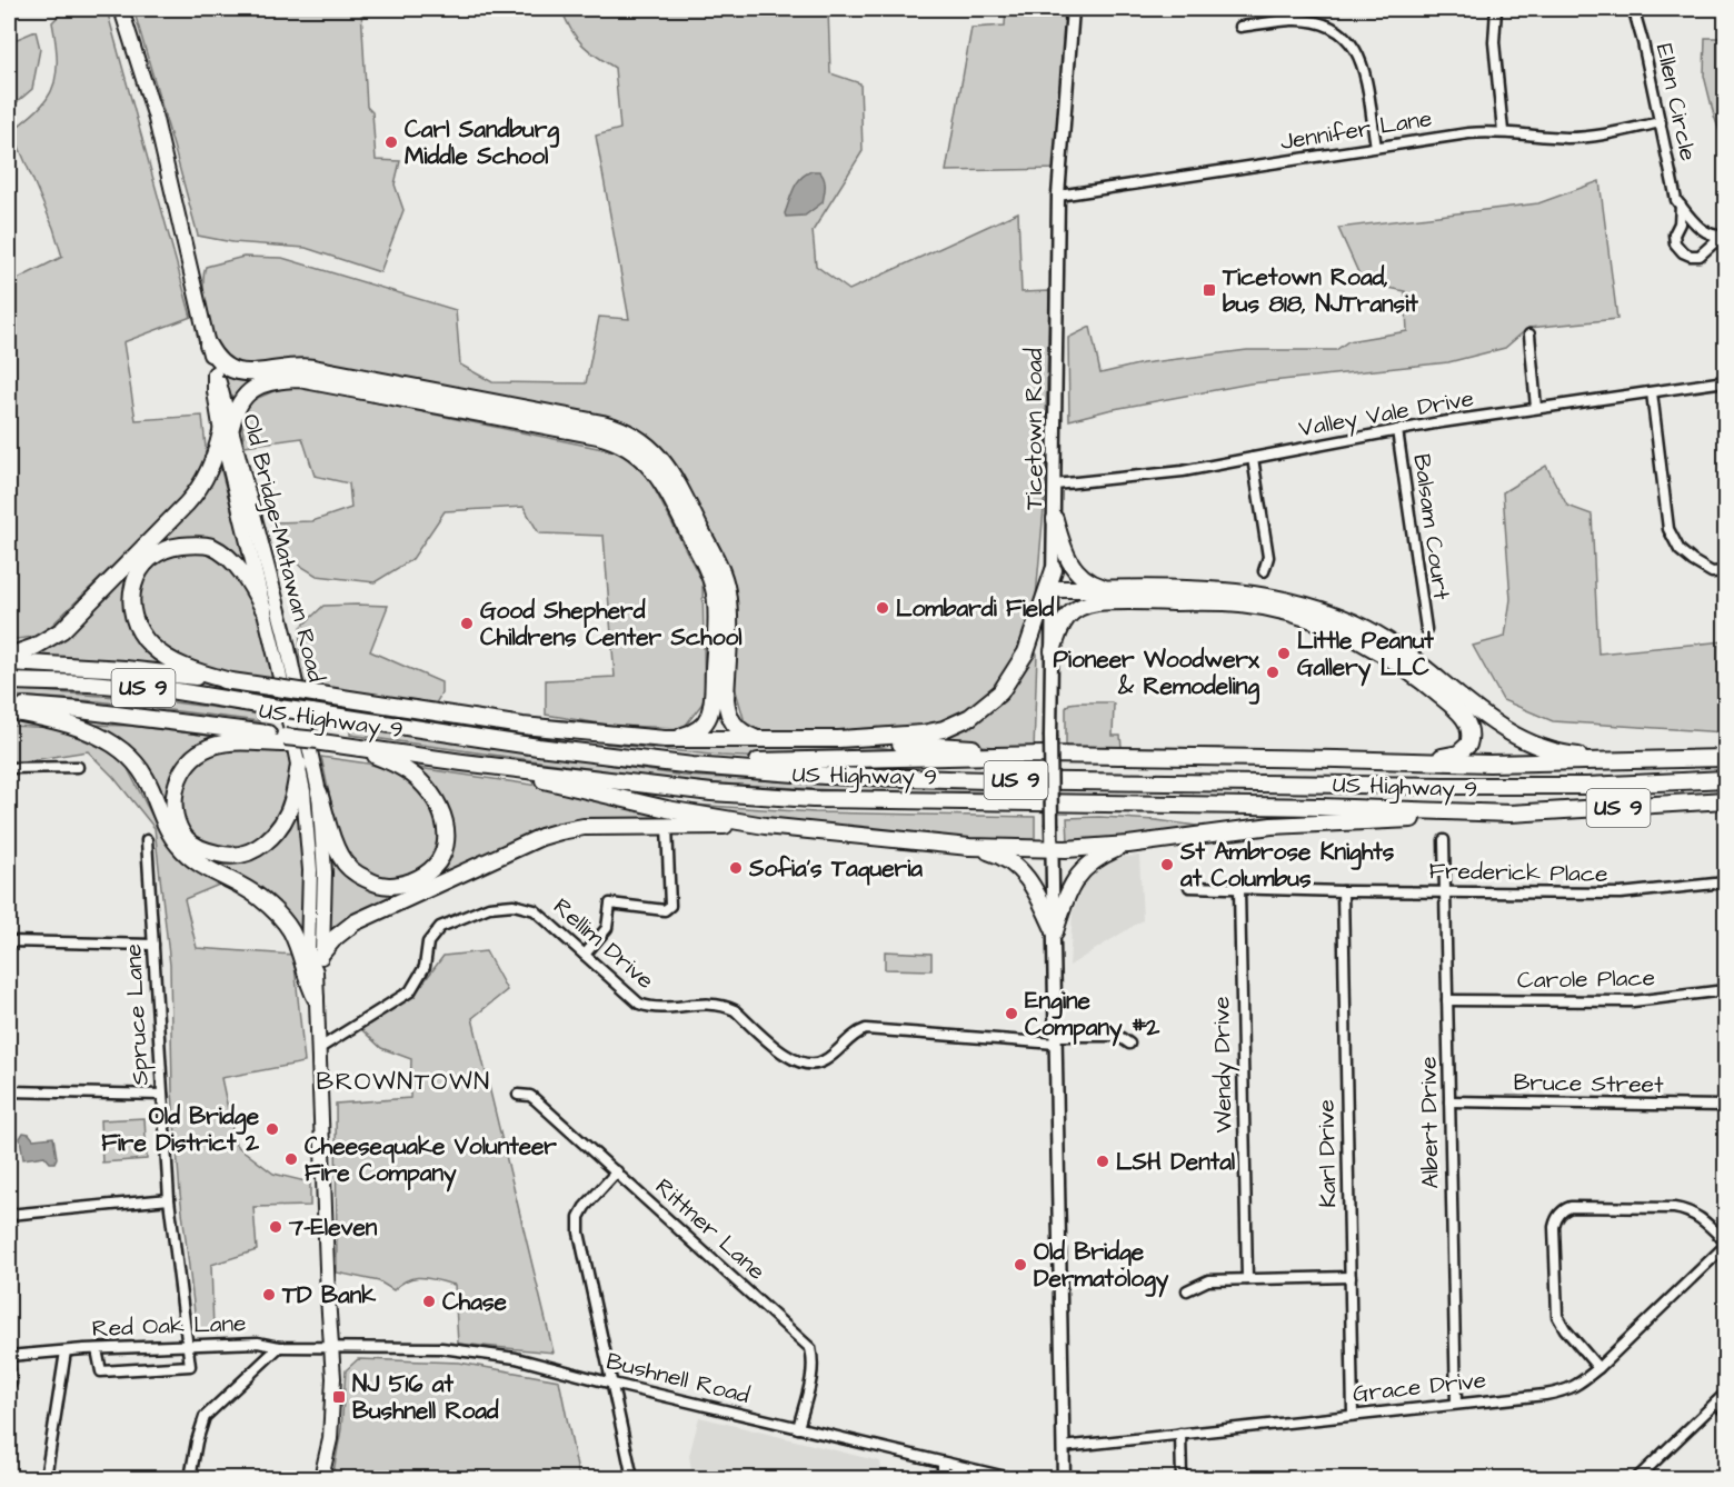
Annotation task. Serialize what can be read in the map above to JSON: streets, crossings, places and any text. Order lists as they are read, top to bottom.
{
  "streets": {
    "highway": ["US 9", "US Highway 9"],
    "main road": ["Old Bridge-Matawan Road"],
    "street": [
      "Ellen Circle",
      "Jennifer Lane",
      "Valley Vale Drive",
      "Ticetown Road",
      "Balsam Court",
      "Frederick Place",
      "Rellim Drive",
      "Carole Place",
      "Spruce Lane",
      "Wendy Drive",
      "Bruce Street",
      "Albert Drive",
      "Karl Drive",
      "Rittner Lane",
      "Red Oak Lane",
      "Bushnell Road",
      "Grace Drive"
    ]
  },
  "crossings": [
    ["Ellen Circle", "Jennifer Lane"],
    ["Jennifer Lane", "Ticetown Road"],
    ["Valley Vale Drive", "Ticetown Road"],
    ["Valley Vale Drive", "Balsam Court"],
    ["Ticetown Road", "Rellim Drive"],
    ["Ticetown Road", "Grace Drive"],
    ["Old Bridge-Matawan Road", "Rellim Drive"],
    ["Old Bridge-Matawan Road", "Red Oak Lane"],
    ["Old Bridge-Matawan Road", "Bushnell Road"],
    ["Frederick Place", "Wendy Drive"],
    ["Frederick Place", "Albert Drive"],
    ["Frederick Place", "Karl Drive"],
    ["Carole Place", "Albert Drive"],
    ["Spruce Lane", "Red Oak Lane"],
    ["Bruce Street", "Albert Drive"],
    ["Albert Drive", "Grace Drive"],
    ["Karl Drive", "Grace Drive"],
    ["Rittner Lane", "Bushnell Road"],
    ["Red Oak Lane", "Bushnell Road"]
  ],
  "districts": ["BROWNTOWN"],
  "places": {
    "other": [
      "Carl Sandburg Middle School",
      "Lombardi Field",
      "Good Shepherd Childrens Center School",
      "Little Peanut Gallery LLC",
      "Pioneer Woodwerx & Remodeling",
      "St Ambrose Knights at Columbus",
      "Sofia's Taqueria",
      "Engine Company #2",
      "Old Bridge Fire District 2",
      "Cheesequake Volunteer Fire Company",
      "LSH Dental",
      "7-Eleven",
      "Old Bridge Dermatology",
      "TD Bank",
      "Chase"
    ],
    "transit": ["Ticetown Road, bus 818, NJTransit", "NJ 516 at Bushnell Road"]
  }
}
